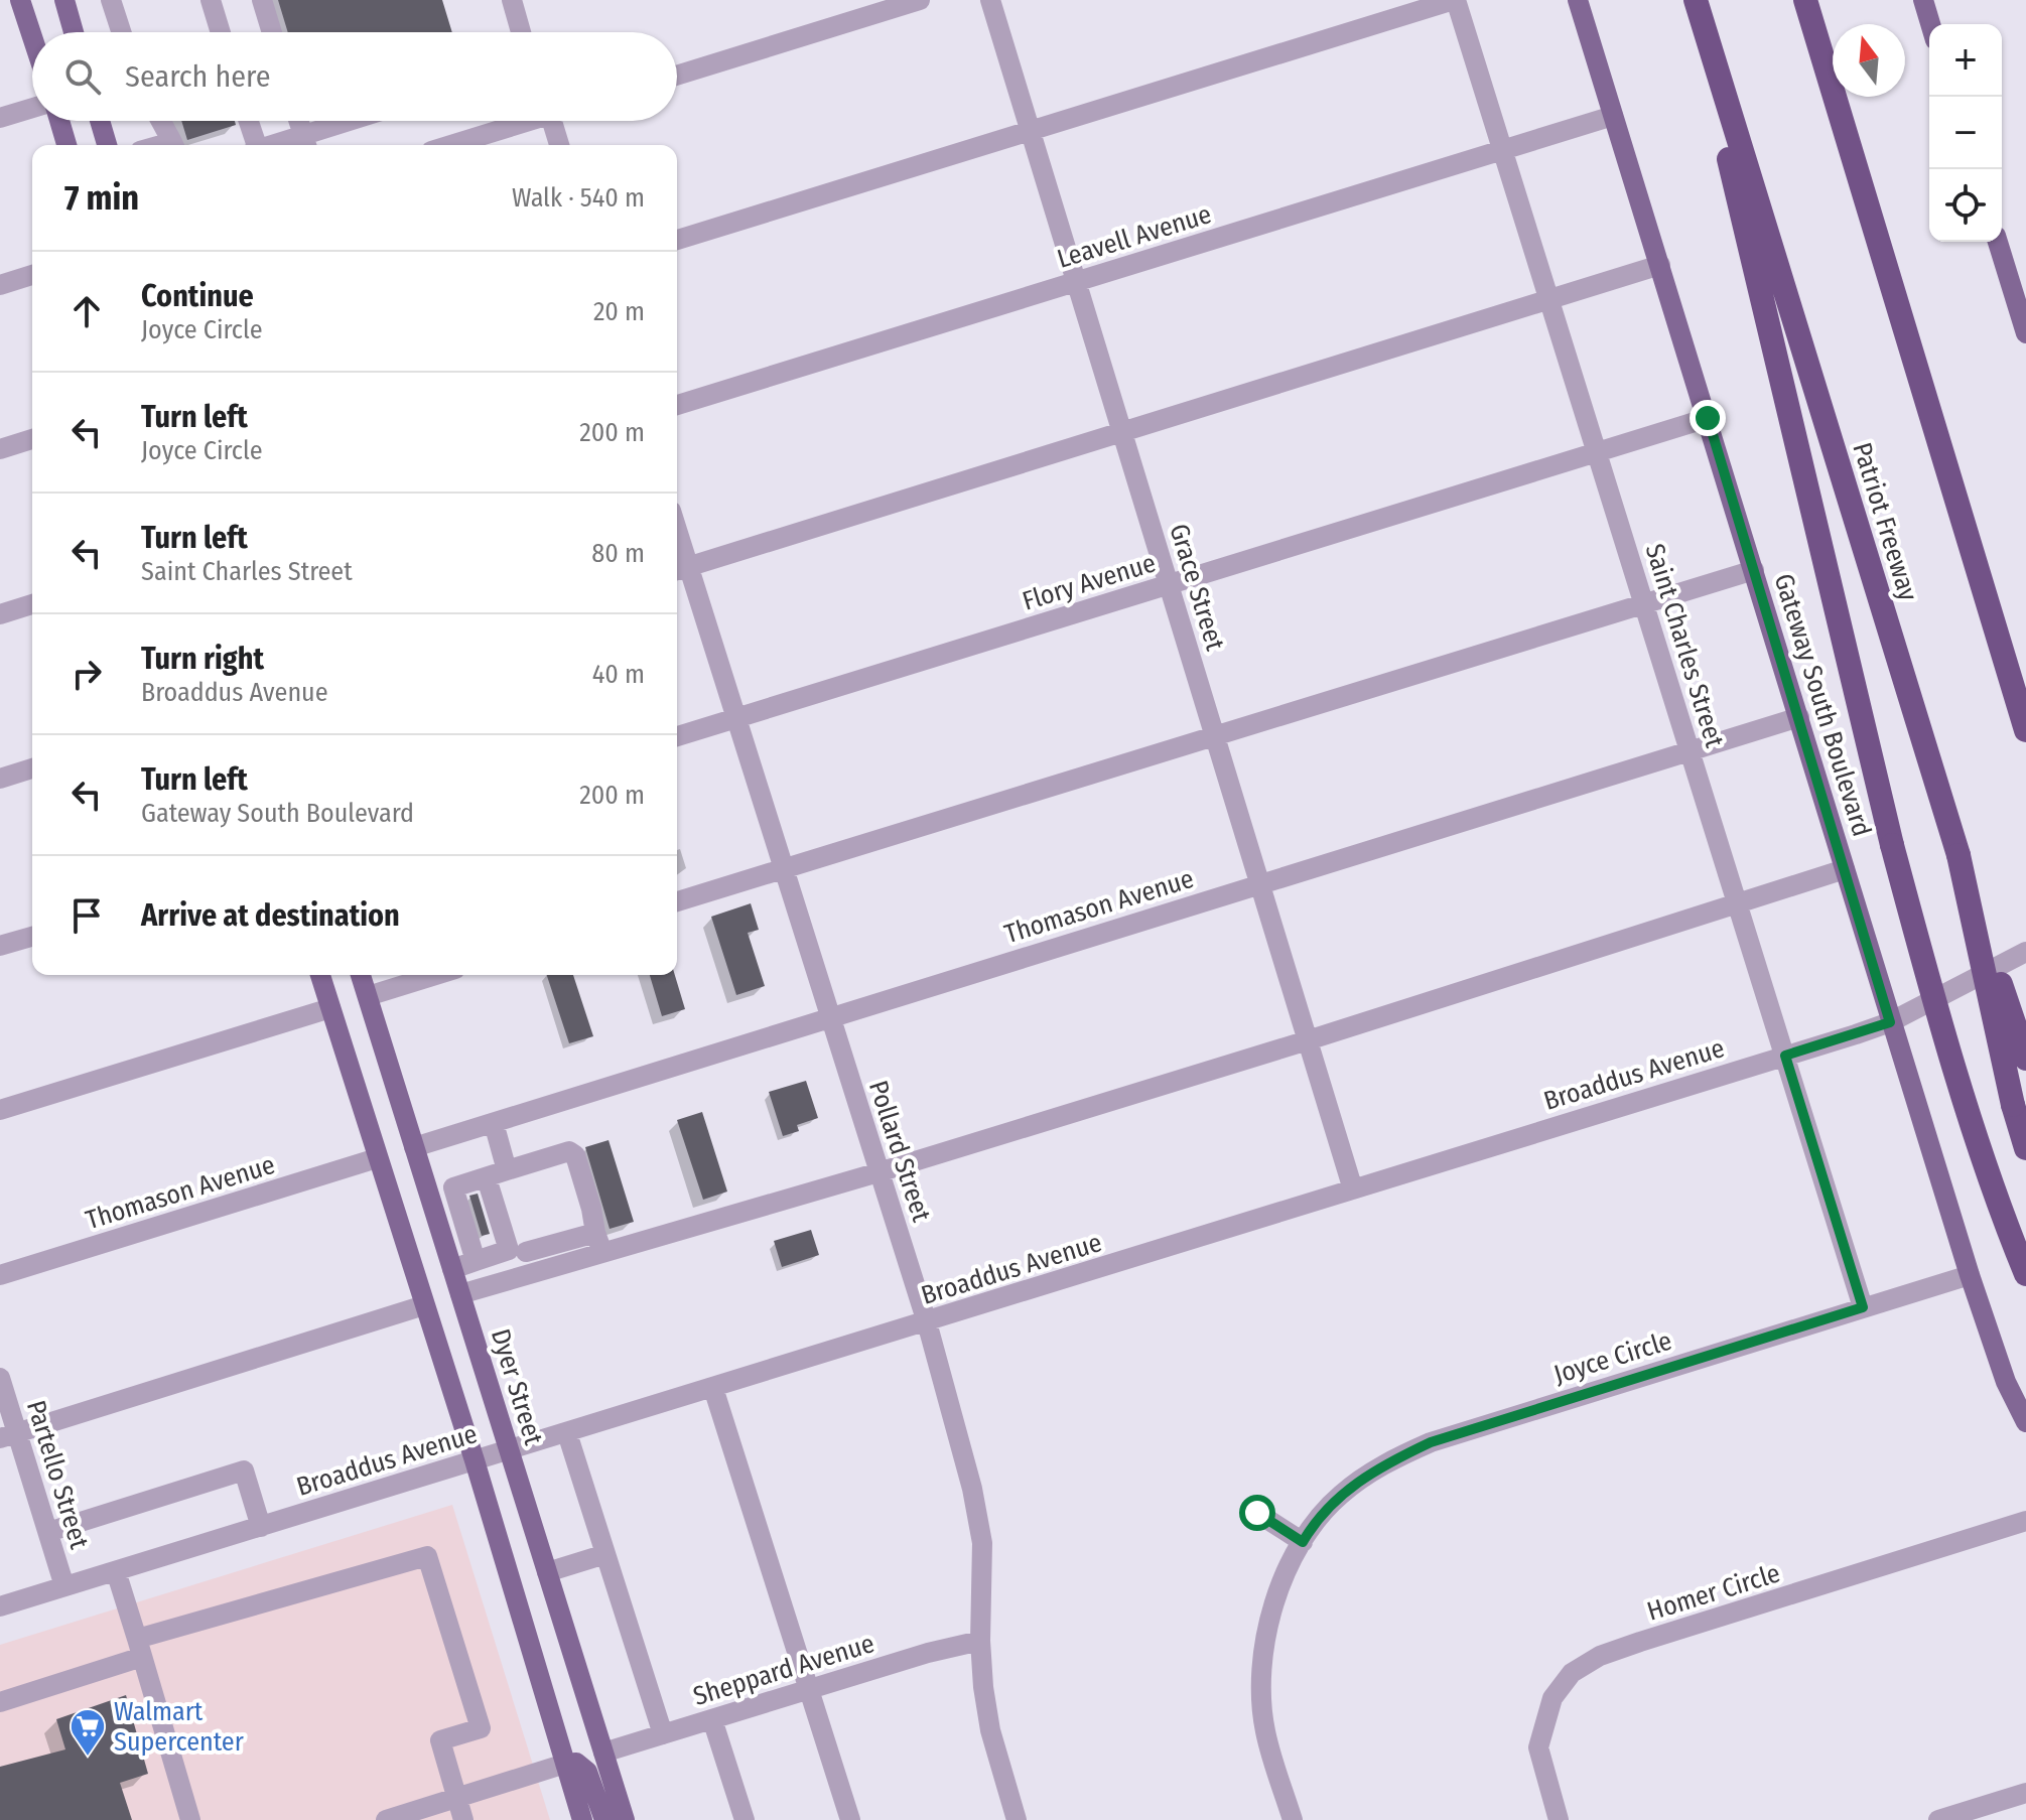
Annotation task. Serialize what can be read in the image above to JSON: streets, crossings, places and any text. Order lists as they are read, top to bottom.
{
  "streets": {
    "highway": ["Patriot Freeway"],
    "main road": ["Gateway South Boulevard", "Dyer Street"],
    "street": [
      "Leavell Avenue",
      "Flory Avenue",
      "Grace Street",
      "Saint Charles Street",
      "Thomason Avenue",
      "Broaddus Avenue",
      "Pollard Street",
      "Joyce Circle",
      "Partello Street",
      "Homer Circle",
      "Sheppard Avenue"
    ]
  },
  "crossings": [
    ["Leavell Avenue", "Grace Street"],
    ["Leavell Avenue", "Saint Charles Street"],
    ["Leavell Avenue", "Gateway South Boulevard"],
    ["Flory Avenue", "Grace Street"],
    ["Flory Avenue", "Saint Charles Street"],
    ["Flory Avenue", "Gateway South Boulevard"],
    ["Flory Avenue", "Pollard Street"],
    ["Grace Street", "Thomason Avenue"],
    ["Grace Street", "Broaddus Avenue"],
    ["Saint Charles Street", "Thomason Avenue"],
    ["Saint Charles Street", "Broaddus Avenue"],
    ["Saint Charles Street", "Joyce Circle"],
    ["Gateway South Boulevard", "Thomason Avenue"],
    ["Gateway South Boulevard", "Broaddus Avenue"],
    ["Gateway South Boulevard", "Joyce Circle"],
    ["Thomason Avenue", "Pollard Street"],
    ["Thomason Avenue", "Dyer Street"],
    ["Broaddus Avenue", "Pollard Street"],
    ["Broaddus Avenue", "Dyer Street"],
    ["Broaddus Avenue", "Partello Street"],
    ["Pollard Street", "Sheppard Avenue"],
    ["Dyer Street", "Sheppard Avenue"]
  ],
  "places": {
    "supermarket": ["Walmart Supercenter"]
  },
  "north": "top",
  "page": {
    "map_buttons": ["+", "−"],
    "search": "Search here",
    "heading": ["7 min", "Walk · 540 m"],
    "list": [
      ["Continue", "Joyce Circle", "20 m"],
      ["Turn left", "Joyce Circle", "200 m"],
      ["Turn left", "Saint Charles Street", "80 m"],
      ["Turn right", "Broaddus Avenue", "40 m"],
      ["Turn left", "Gateway South Boulevard", "200 m"],
      "Arrive at destination"
    ]
  }
}
